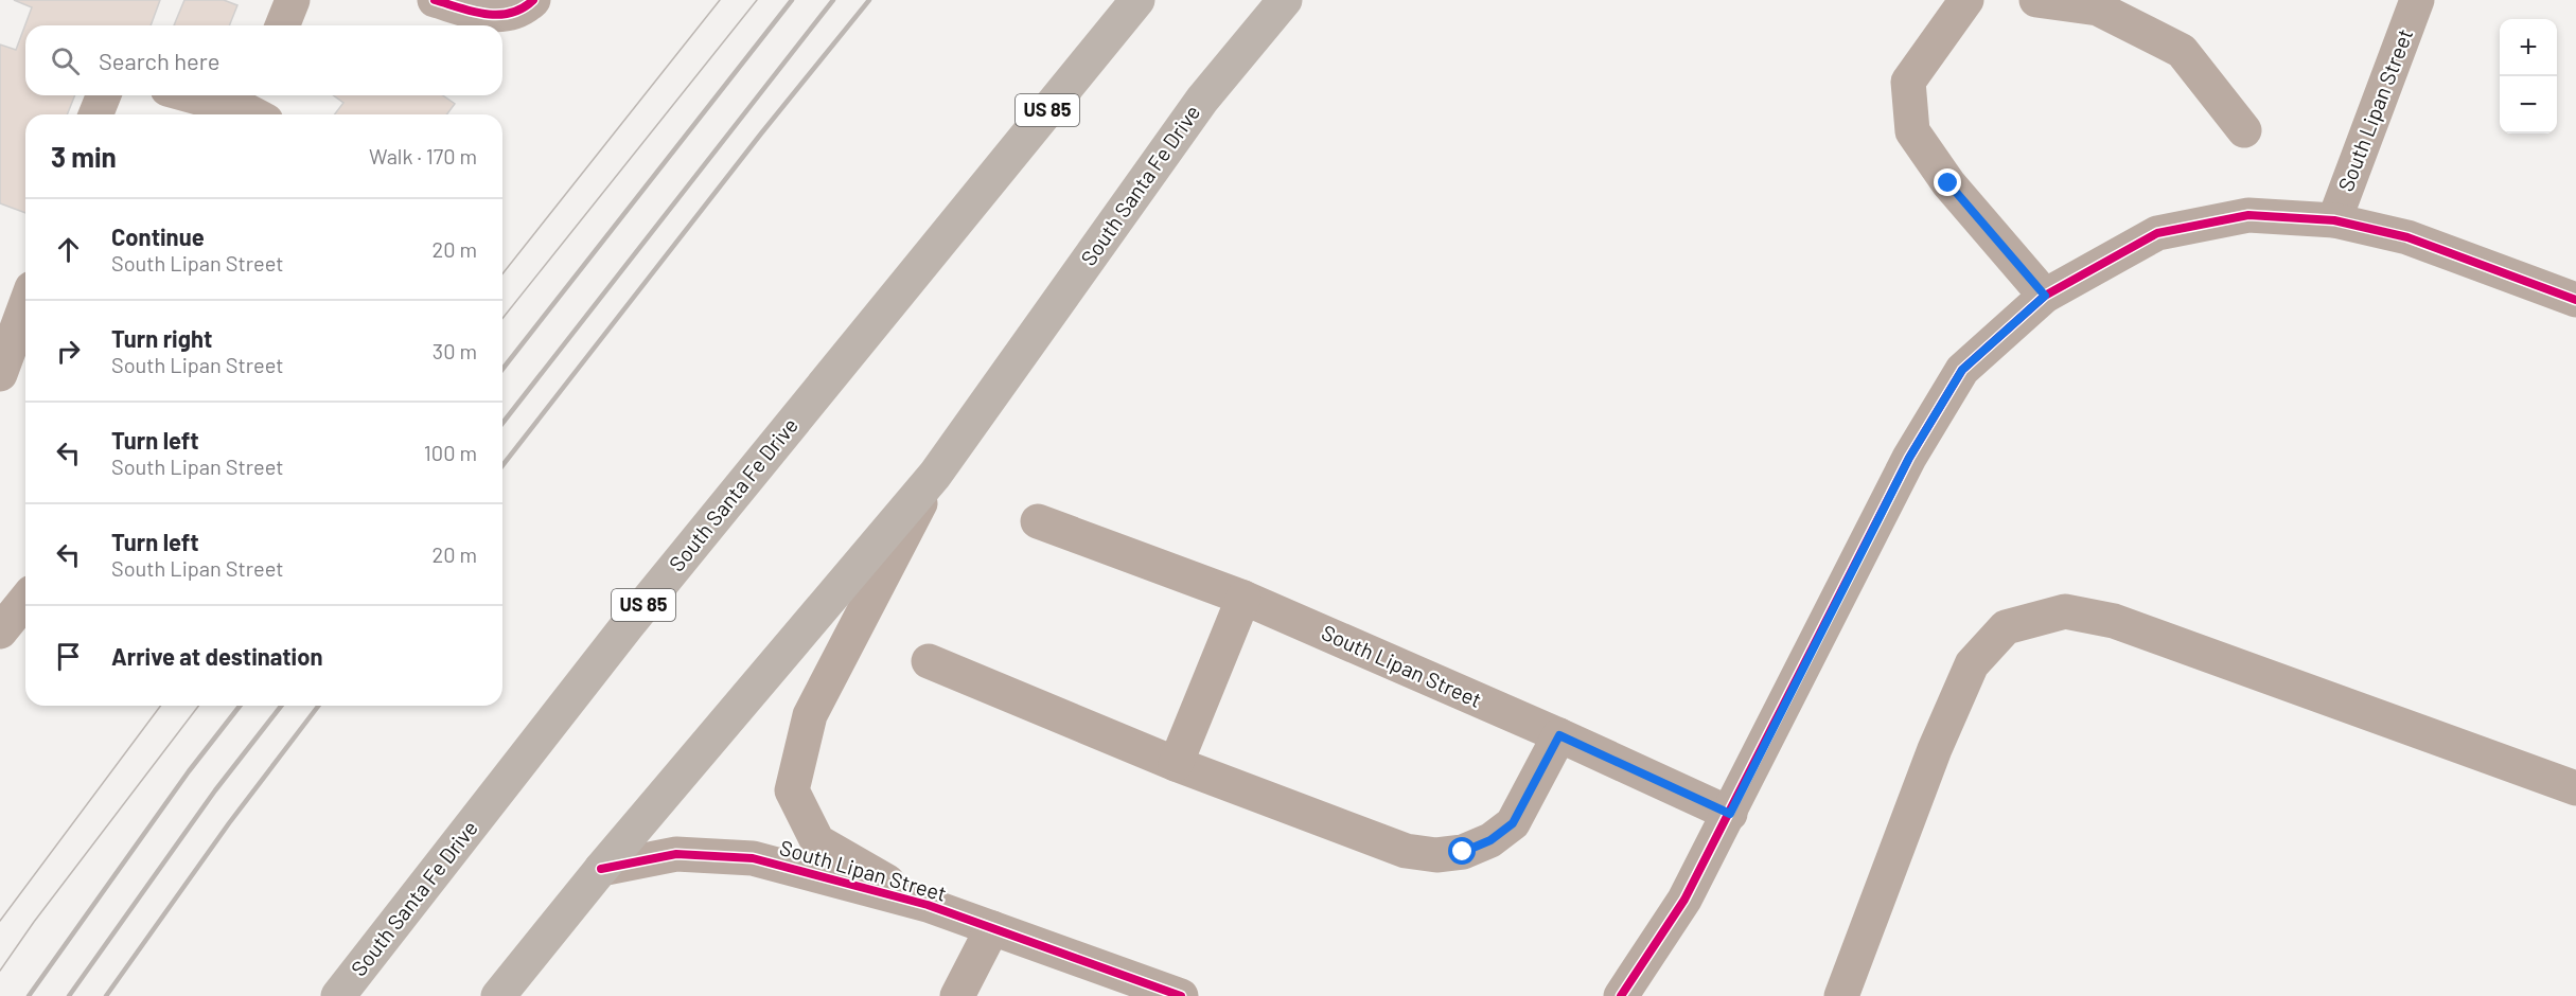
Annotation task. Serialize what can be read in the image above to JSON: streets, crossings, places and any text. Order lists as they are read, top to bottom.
{
  "streets": {
    "highway": ["US 85", "South Santa Fe Drive"],
    "street": ["South Lipan Street"]
  },
  "crossings": [
    ["South Lipan Street", "South Santa Fe Drive"]
  ],
  "page": {
    "map_buttons": ["+", "−"],
    "search": "Search here",
    "heading": ["3 min", "Walk · 170 m"],
    "list": [
      ["Continue", "South Lipan Street", "20 m"],
      ["Turn right", "South Lipan Street", "30 m"],
      ["Turn left", "South Lipan Street", "100 m"],
      ["Turn left", "South Lipan Street", "20 m"],
      "Arrive at destination"
    ]
  }
}
